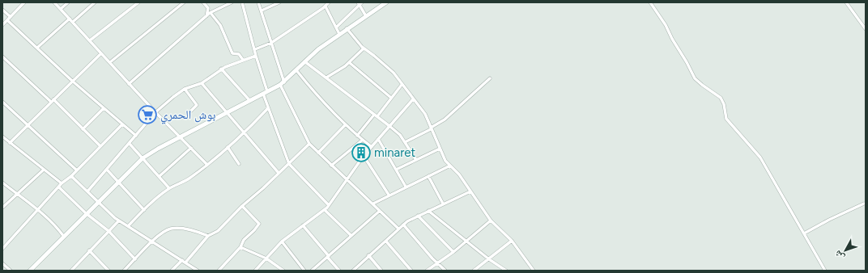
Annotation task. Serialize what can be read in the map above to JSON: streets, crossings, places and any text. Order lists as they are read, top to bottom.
{
  "places": {
    "supermarket": ["بوش الحمري"],
    "building": ["minaret"]
  },
  "north": "bottom left"
}
